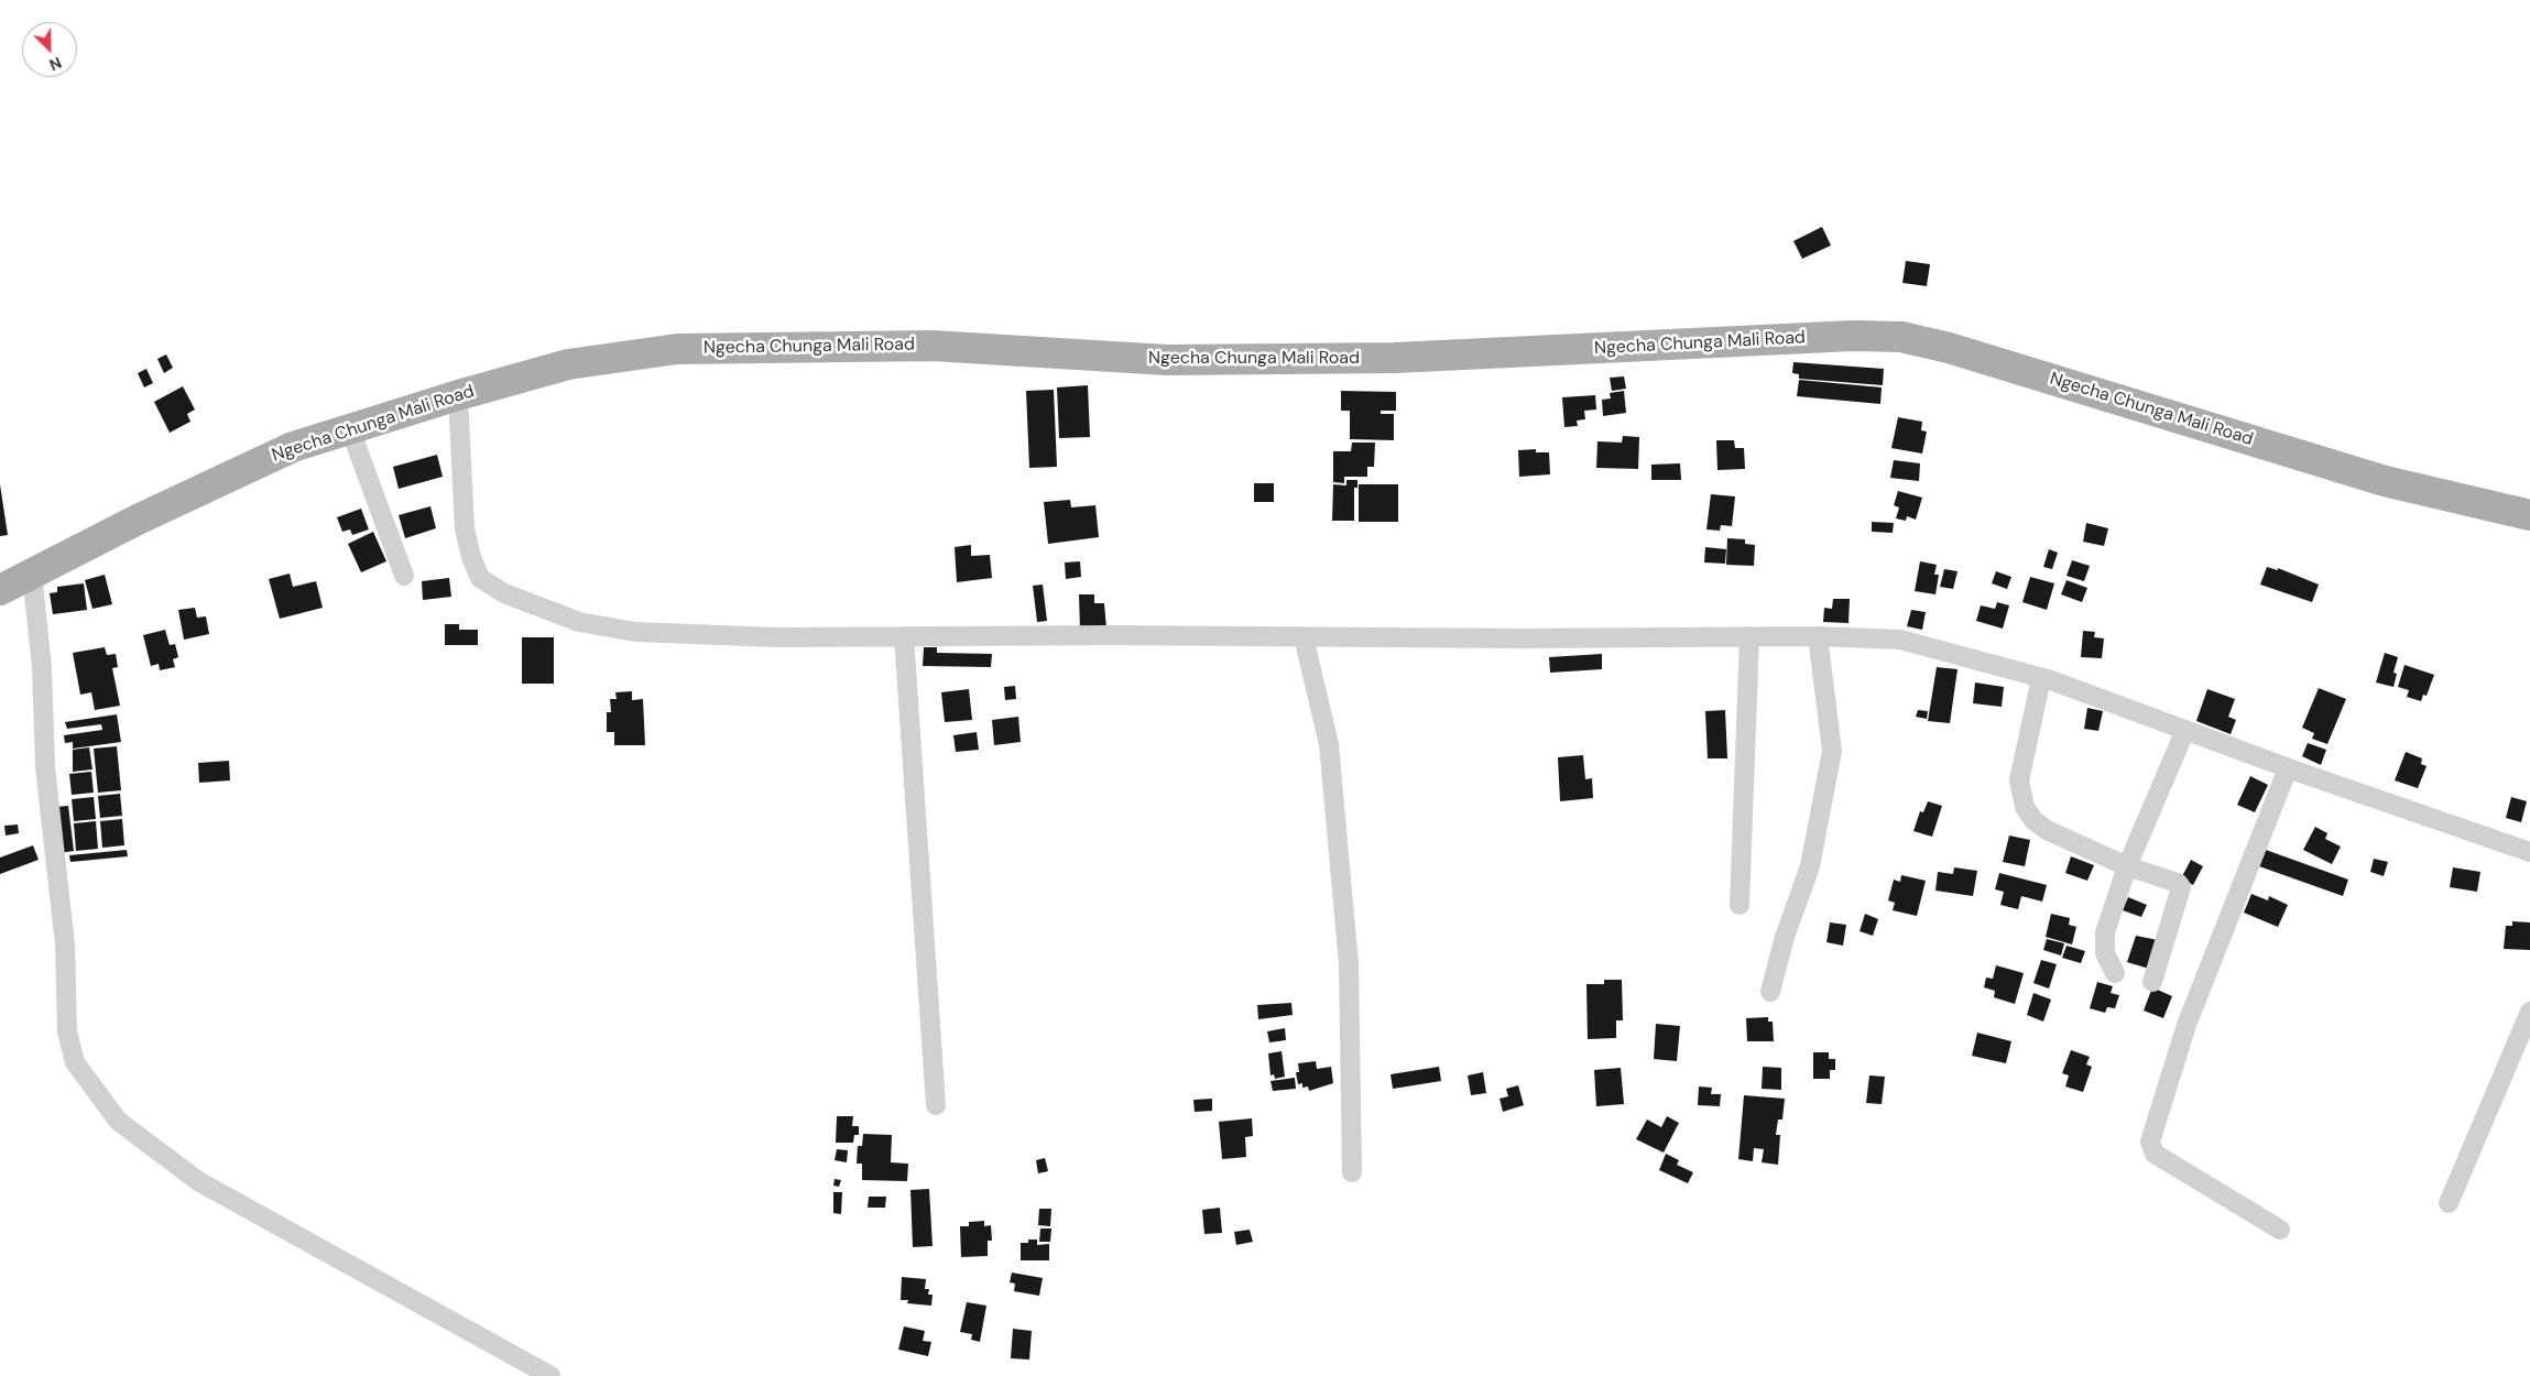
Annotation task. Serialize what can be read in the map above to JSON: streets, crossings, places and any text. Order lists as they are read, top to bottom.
{
  "streets": {
    "main road": ["Ngecha Chunga Mali Road"]
  },
  "north": "bottom right"
}
